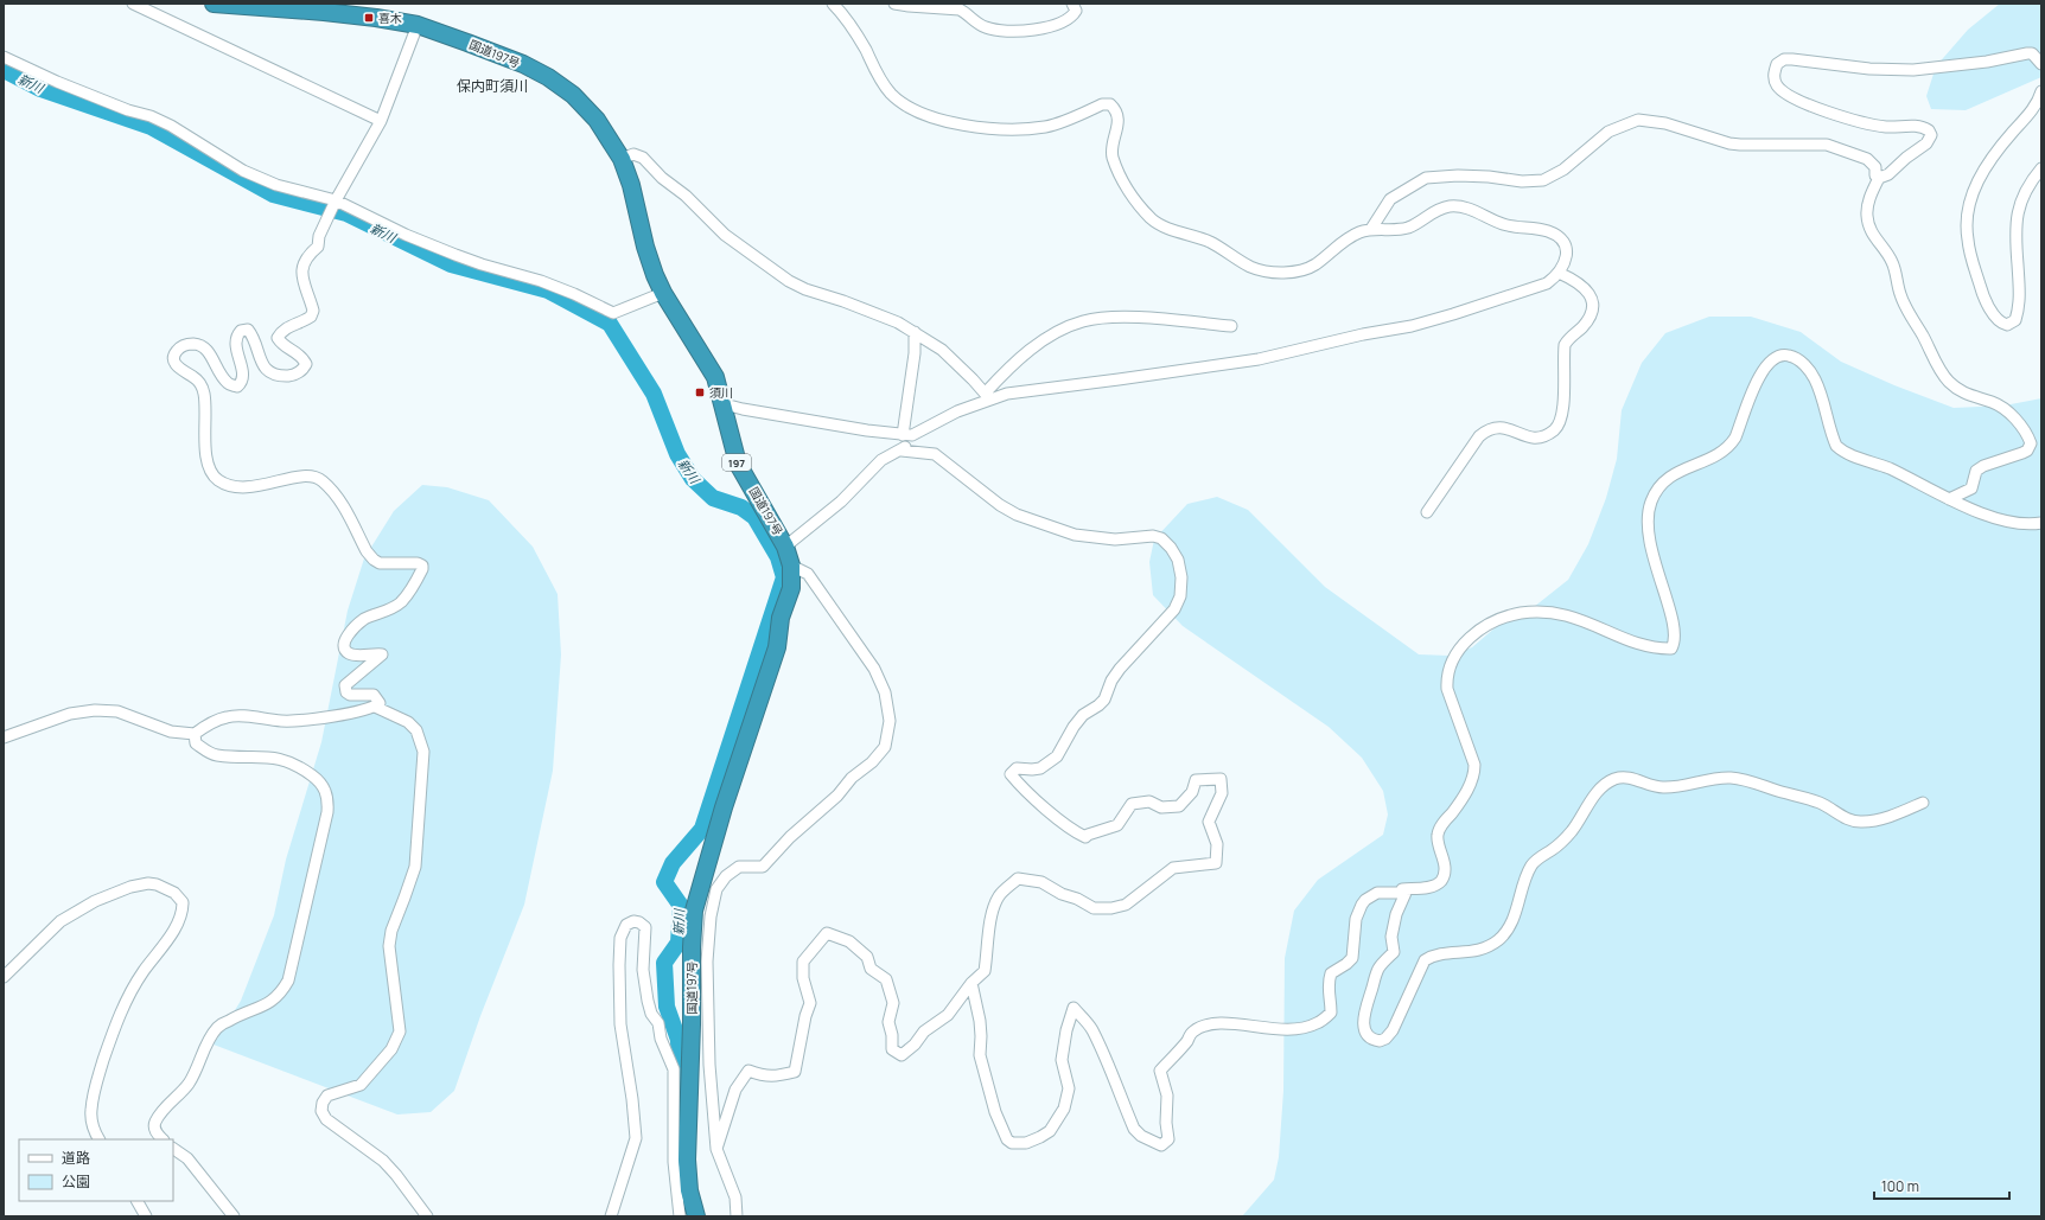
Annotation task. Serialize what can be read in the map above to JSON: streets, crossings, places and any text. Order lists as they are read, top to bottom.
{
  "streets": {
    "highway": ["国道197号", "197"]
  },
  "districts": ["保内町須川"],
  "water": ["新川"],
  "places": {
    "transit": ["喜木", "須川"]
  },
  "legend": ["道路", "公園"],
  "scale_bar": "100 m"
}
